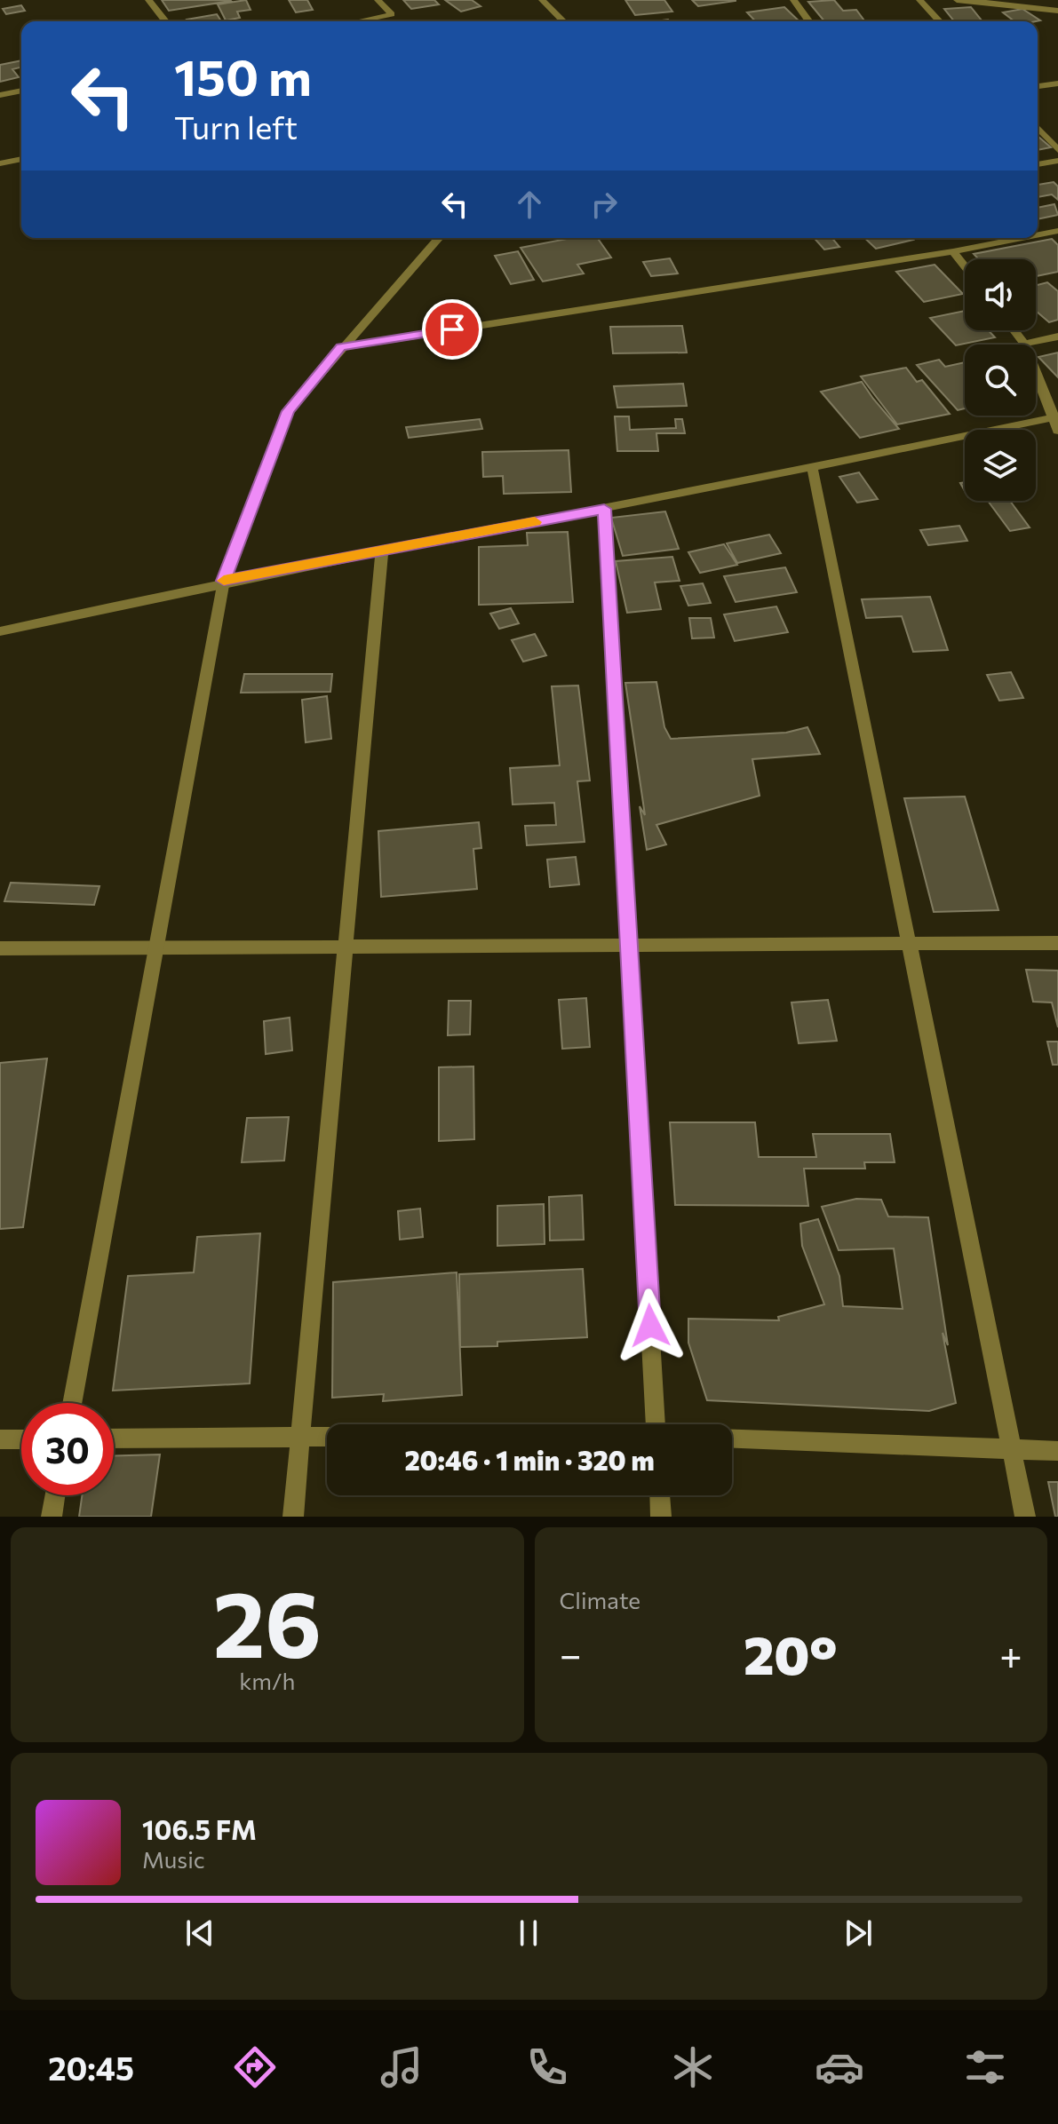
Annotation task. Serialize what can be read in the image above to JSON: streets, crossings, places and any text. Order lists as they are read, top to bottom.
{
  "page": {
    "turn": ["150 m", "Turn left"],
    "limit": "30",
    "trip": "20:46 · 1 min · 320 m",
    "tile": [
      ["26", "km/h"],
      "Climate"
    ],
    "heat": ["−", "20°", "+"],
    "song": ["106.5 FM", "Music"],
    "tabs": "20:45"
  }
}
